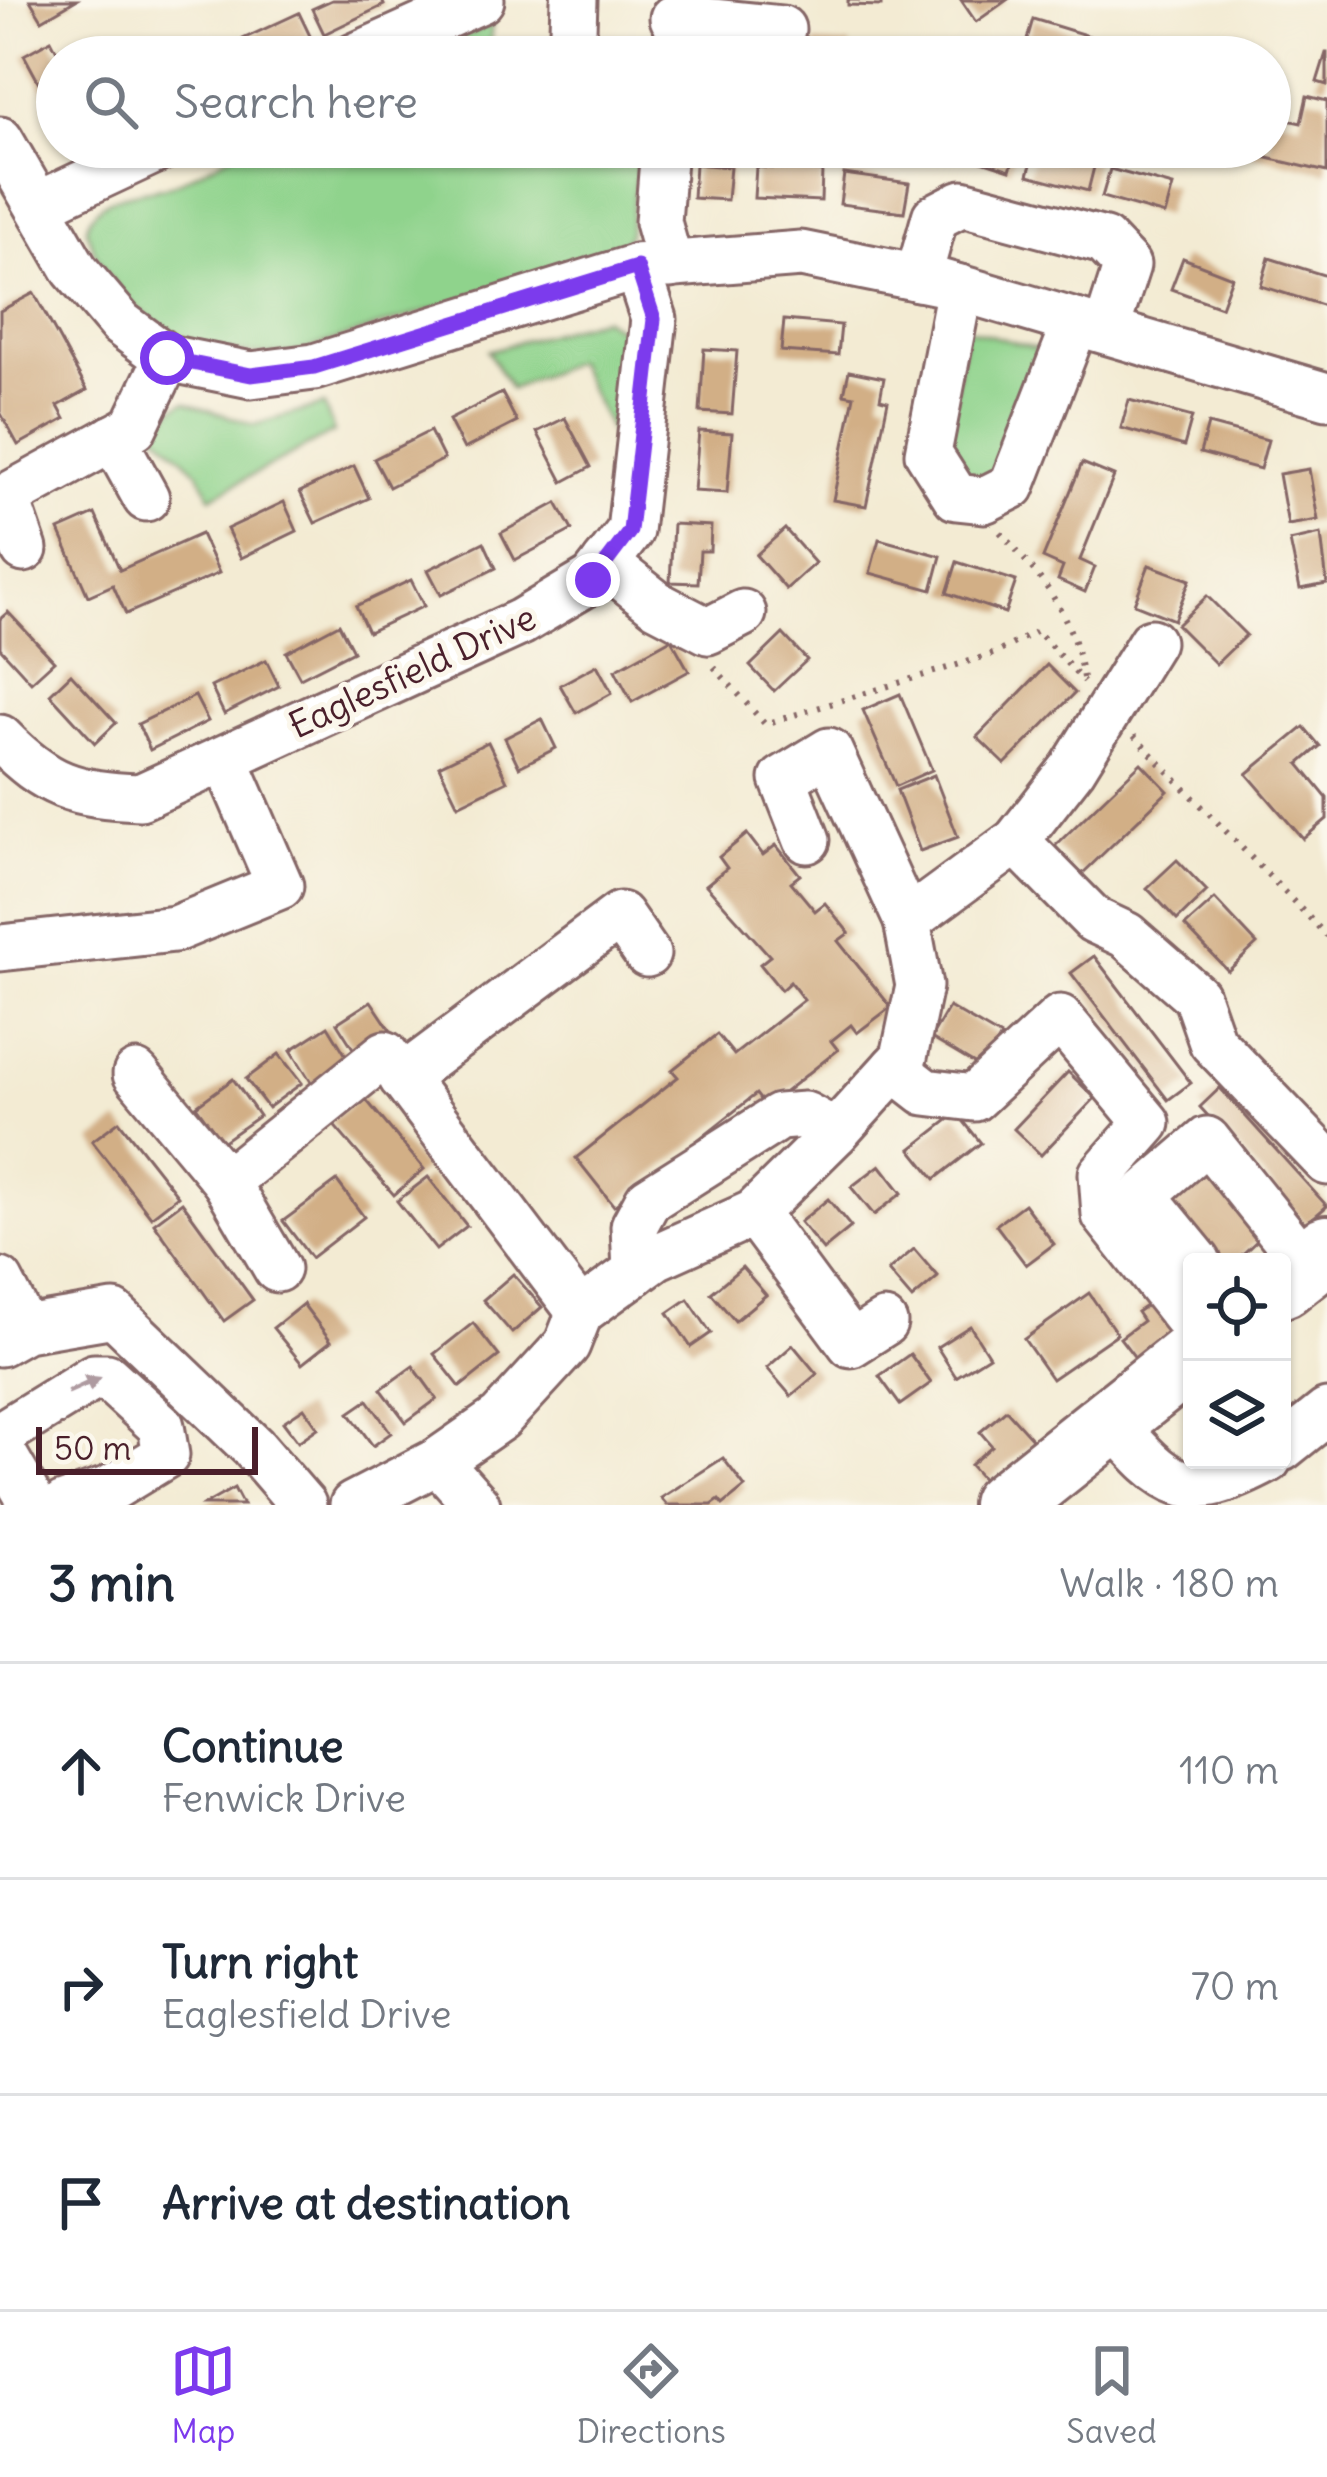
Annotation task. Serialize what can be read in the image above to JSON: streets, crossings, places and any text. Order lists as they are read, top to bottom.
{
  "streets": {
    "street": ["Eaglesfield Drive"]
  },
  "scale_bar": "50 m",
  "page": {
    "search": "Search here",
    "scale": "50 m",
    "heading": ["3 min", "Walk · 180 m"],
    "list": [
      ["Continue", "Fenwick Drive", "110 m"],
      ["Turn right", "Eaglesfield Drive", "70 m"],
      "Arrive at destination"
    ],
    "nav": ["Map", "Directions", "Saved"]
  }
}
